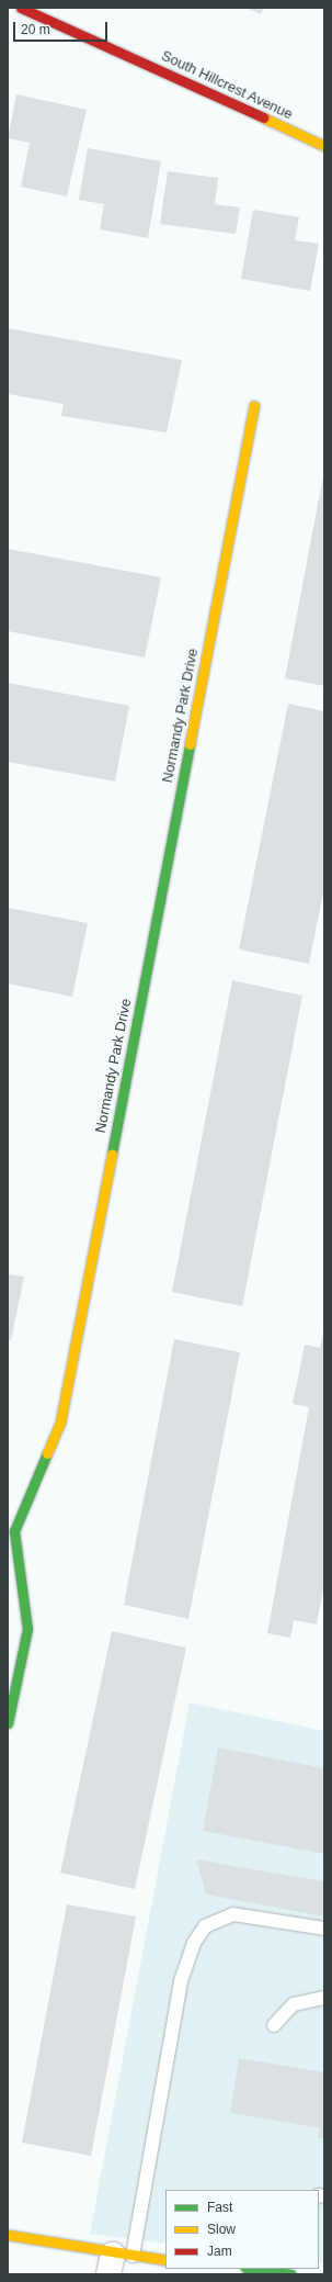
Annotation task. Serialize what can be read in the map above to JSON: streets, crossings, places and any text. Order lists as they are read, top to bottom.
{
  "streets": {
    "street": ["South Hillcrest Avenue", "Normandy Park Drive"]
  },
  "legend": ["Fast", "Slow", "Jam"],
  "scale_bar": "20 m"
}
